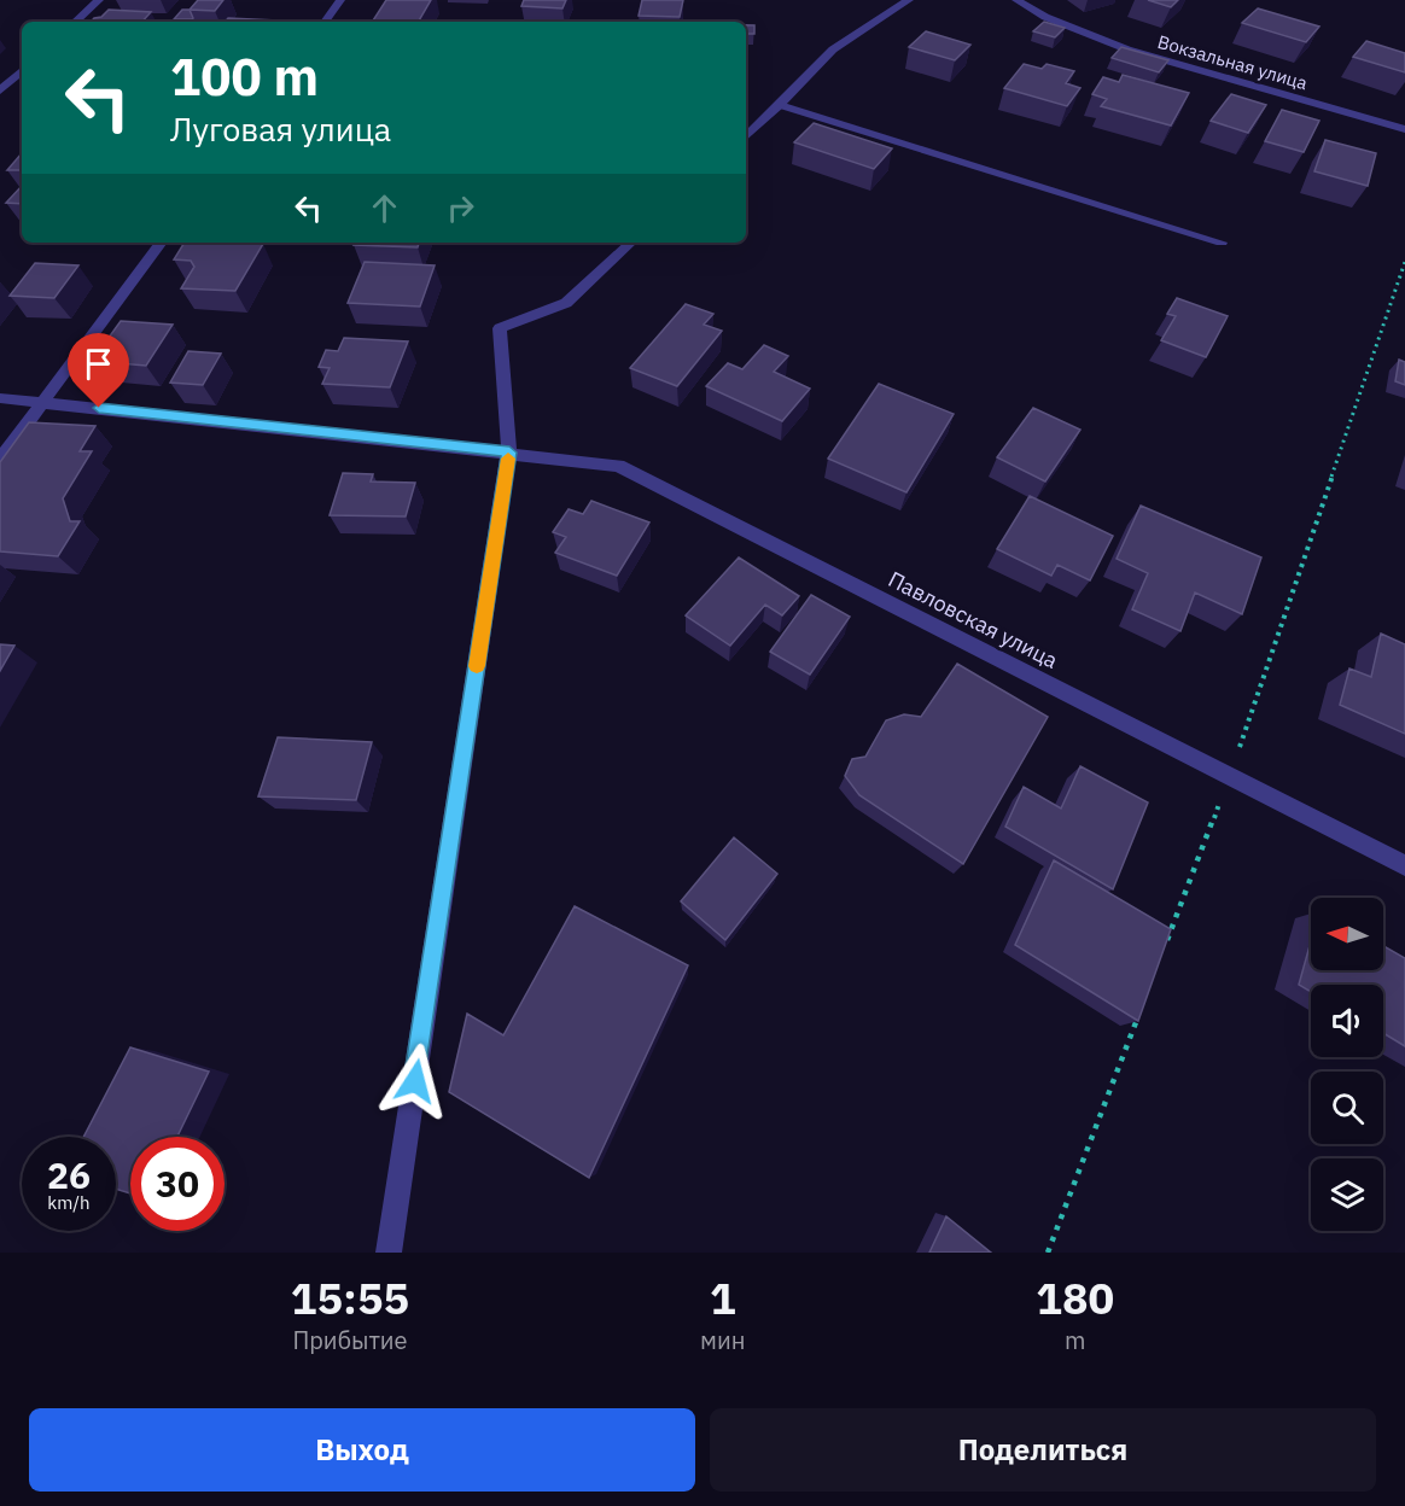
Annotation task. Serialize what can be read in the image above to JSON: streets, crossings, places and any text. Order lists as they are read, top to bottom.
{
  "streets": {
    "street": ["Вокзальная улица", "Павловская улица"]
  },
  "north": "left",
  "page": {
    "turn": ["100 m", "Луговая улица"],
    "speed": "26 km/h",
    "limit": "30",
    "eta": [
      "15:55",
      "Прибытие",
      "1",
      "мин",
      "180",
      "m"
    ],
    "buttons": ["Выход", "Поделиться"]
  }
}
